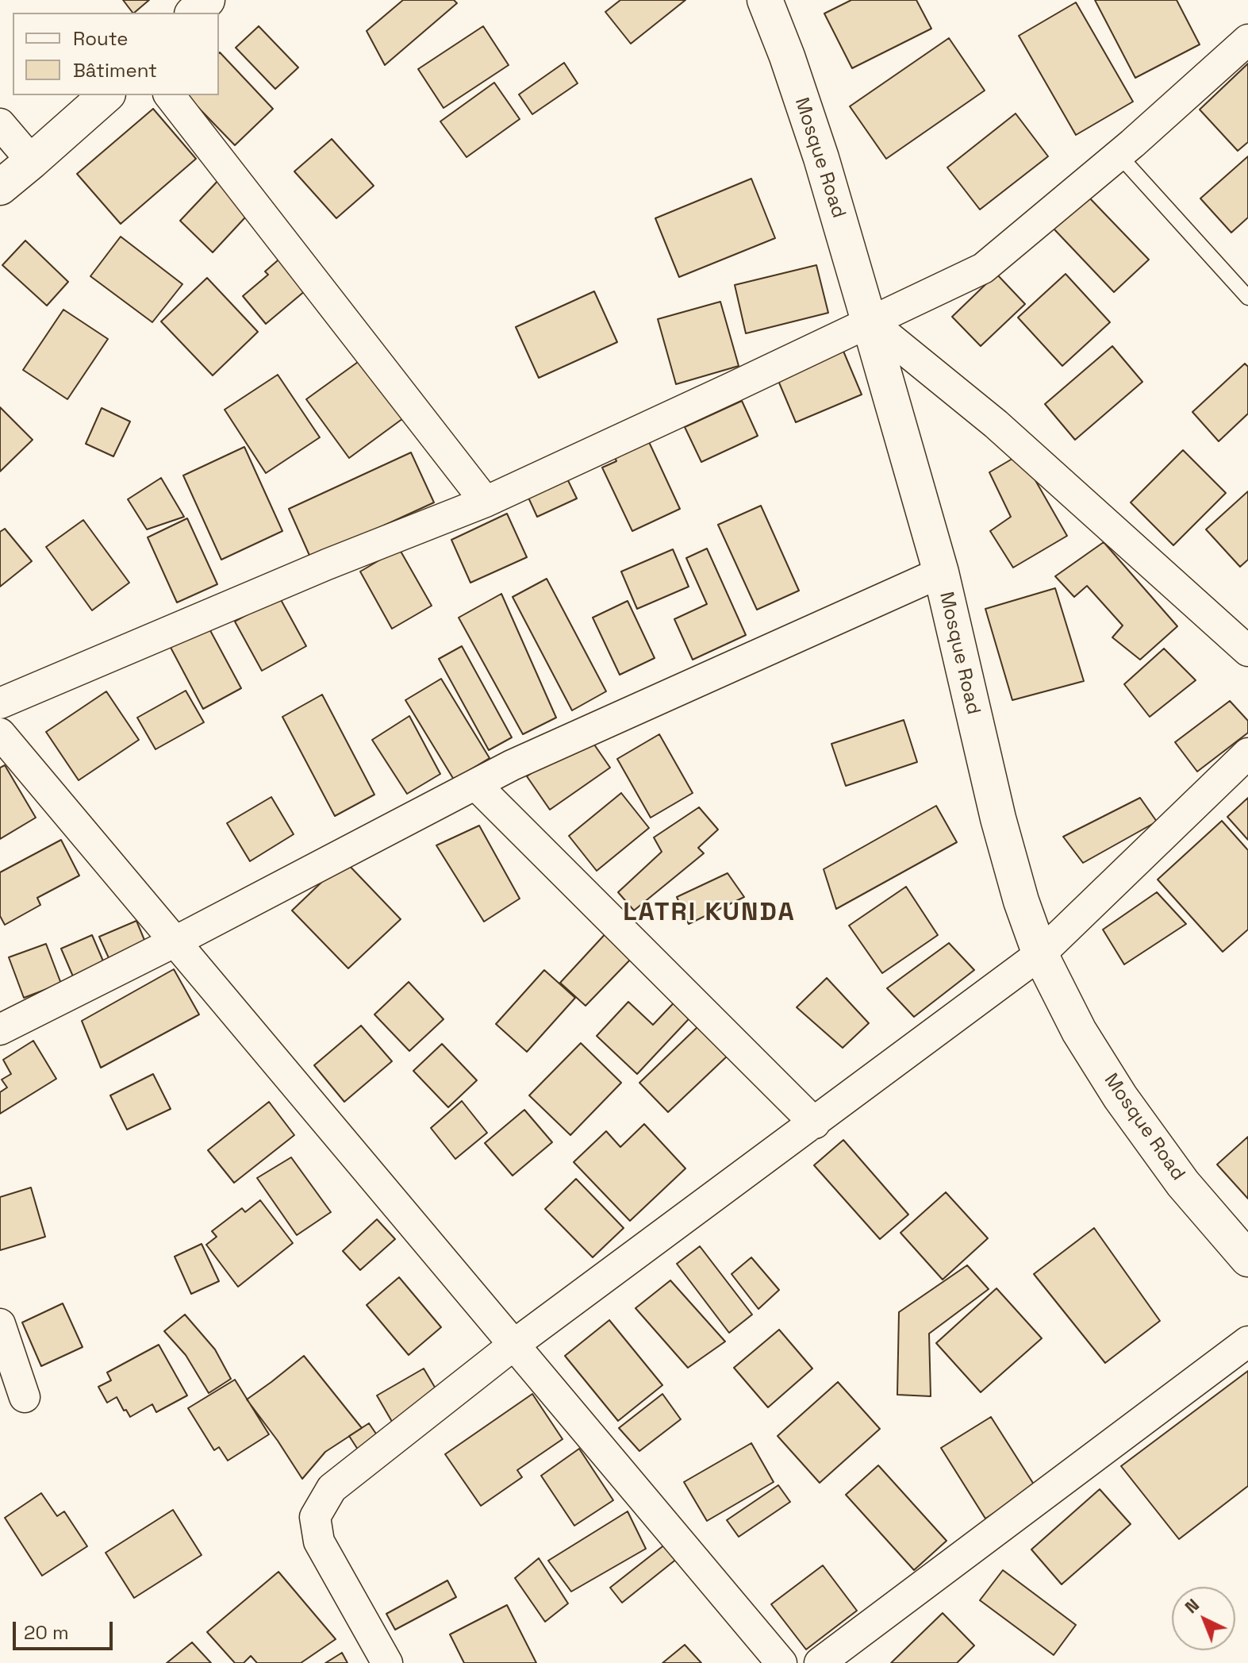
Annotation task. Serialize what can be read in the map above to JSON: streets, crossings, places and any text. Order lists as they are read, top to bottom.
{
  "streets": {
    "street": ["Mosque Road"]
  },
  "districts": ["LATRI KUNDA"],
  "legend": ["Route", "Bâtiment"],
  "scale_bar": "20 m",
  "north": "top left"
}
